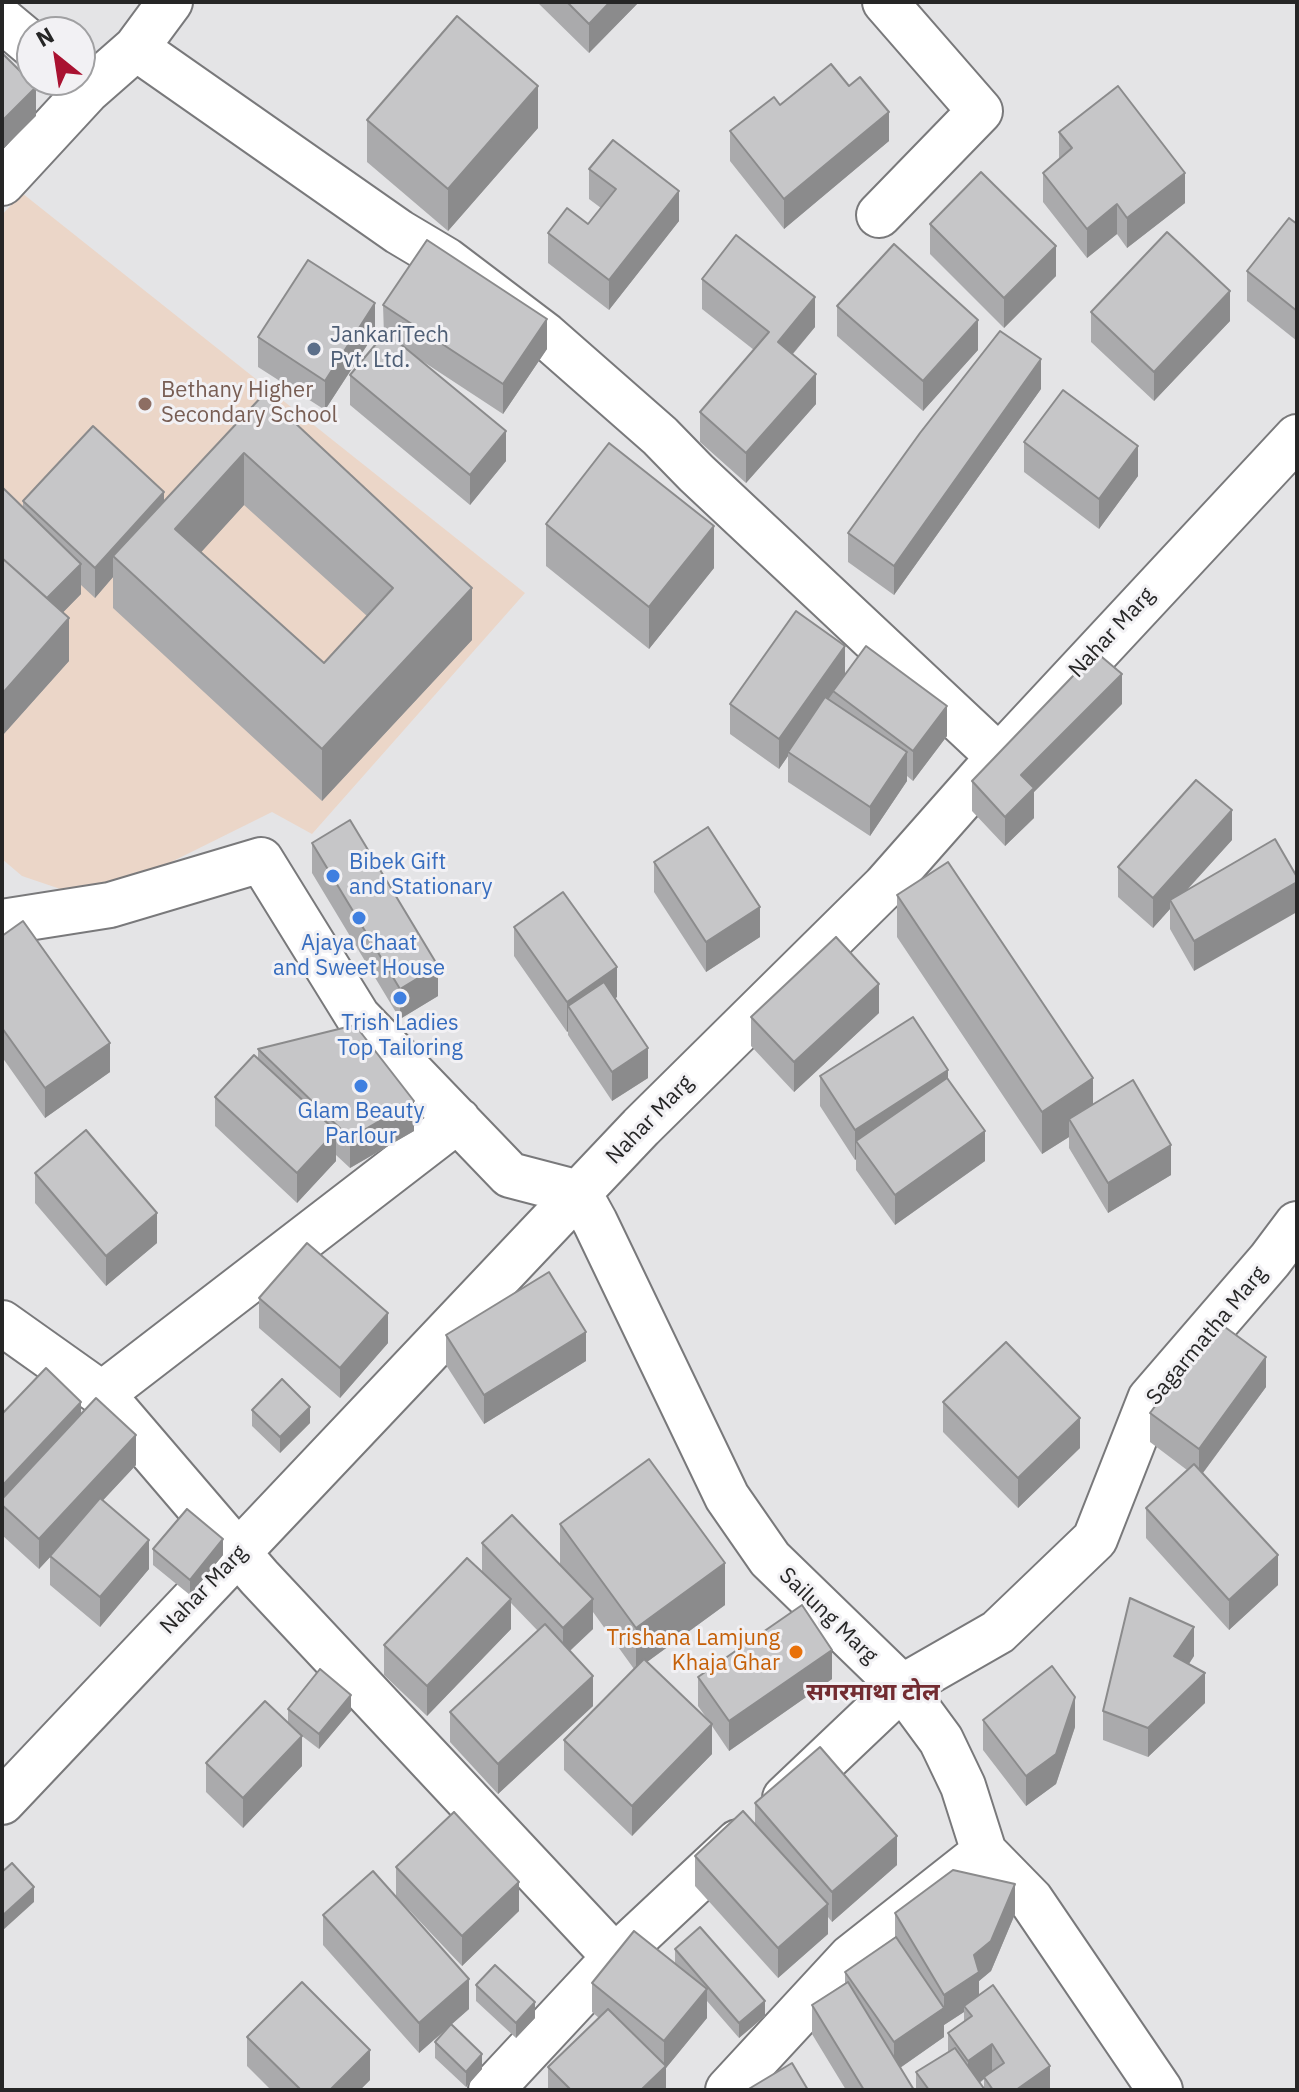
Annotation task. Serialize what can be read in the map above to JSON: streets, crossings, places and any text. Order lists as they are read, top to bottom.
{
  "streets": {
    "street": ["Nahar Marg", "Sagarmatha Marg", "Sailung Marg"]
  },
  "crossings": [
    ["Nahar Marg", "Sailung Marg"],
    ["Sagarmatha Marg", "Sailung Marg"]
  ],
  "districts": ["सगरमाथा टोल"],
  "places": [
    "JankariTech Pvt. Ltd.",
    "Bethany Higher Secondary School",
    "Bibek Gift and Stationary",
    "Ajaya Chaat and Sweet House",
    "Trish Ladies Top Tailoring",
    "Glam Beauty Parlour",
    "Trishana Lamjung Khaja Ghar"
  ],
  "north": "top left"
}
